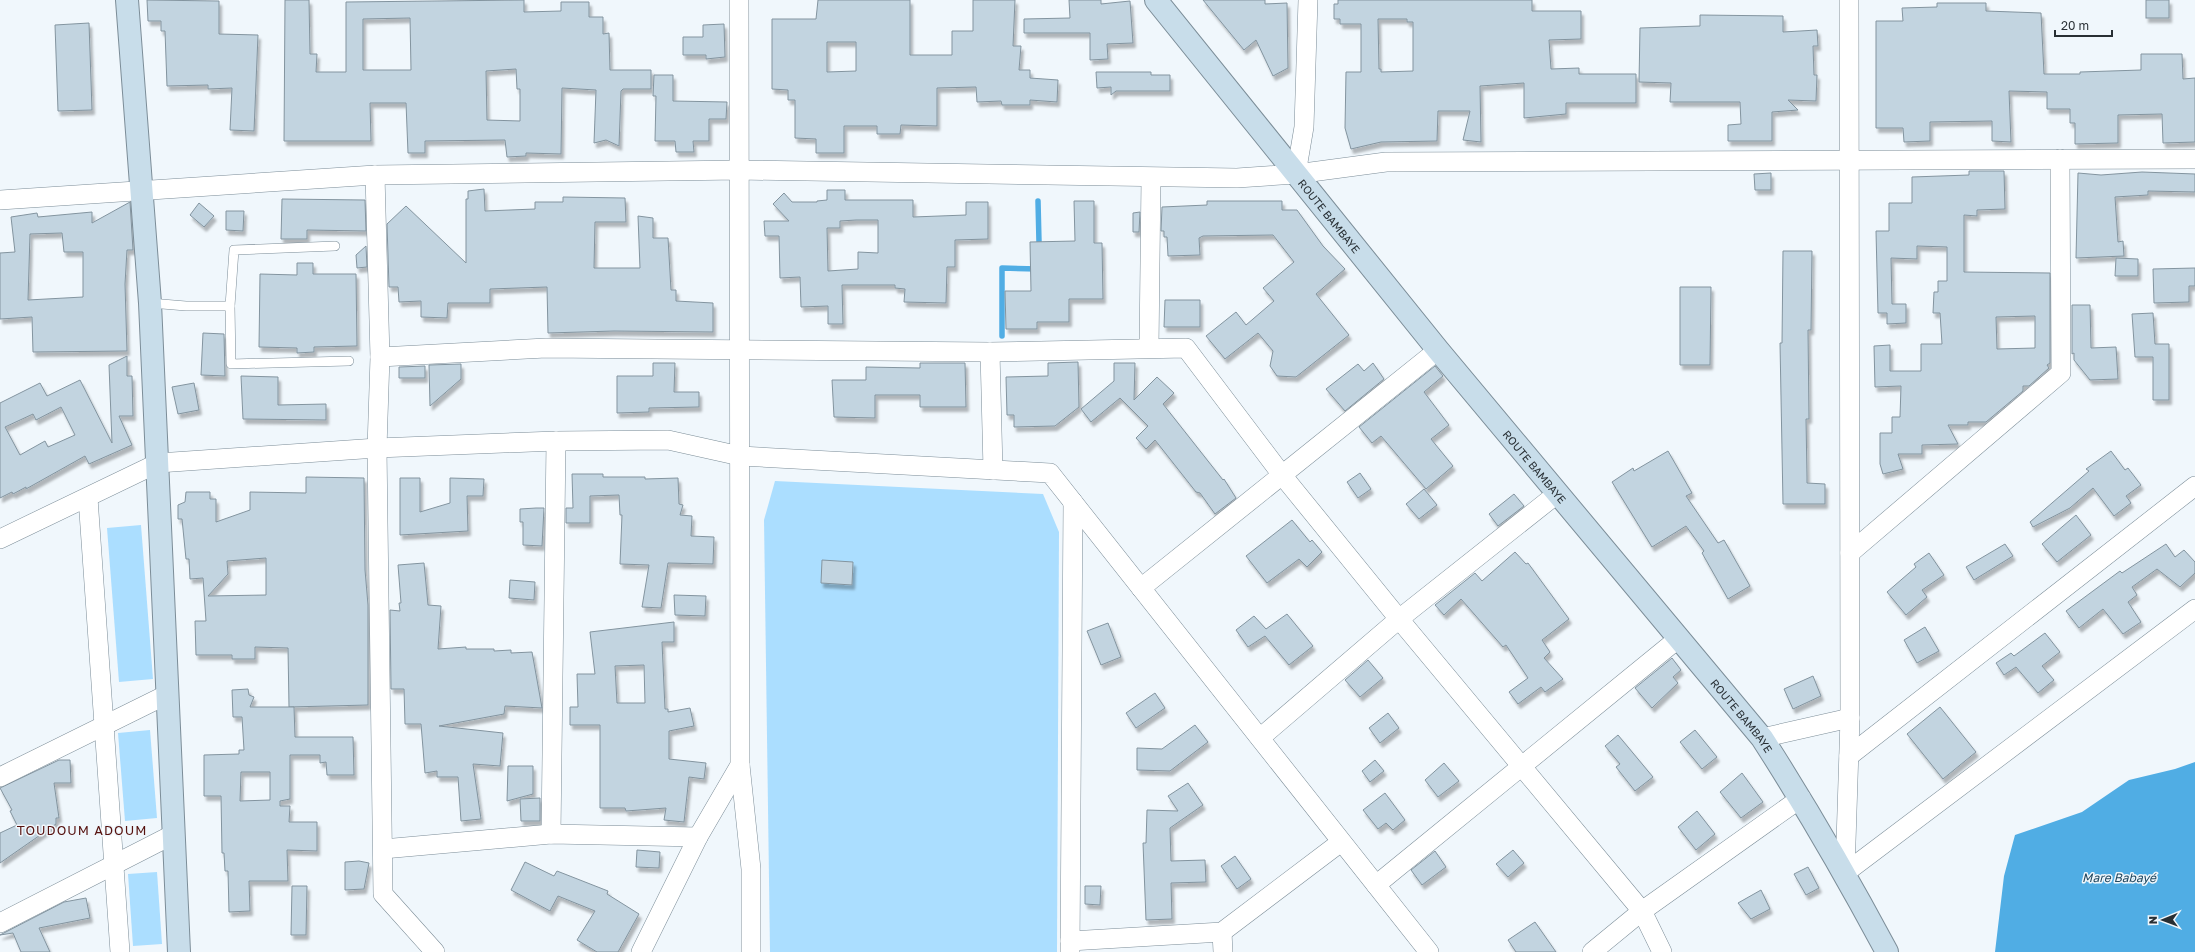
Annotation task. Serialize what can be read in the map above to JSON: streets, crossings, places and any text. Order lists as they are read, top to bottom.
{
  "streets": {
    "street": ["ROUTE BAMBAYE"]
  },
  "districts": ["TOUDOUM ADOUM"],
  "water": ["Mare Babayé"],
  "scale_bar": "20 m",
  "north": "left"
}
